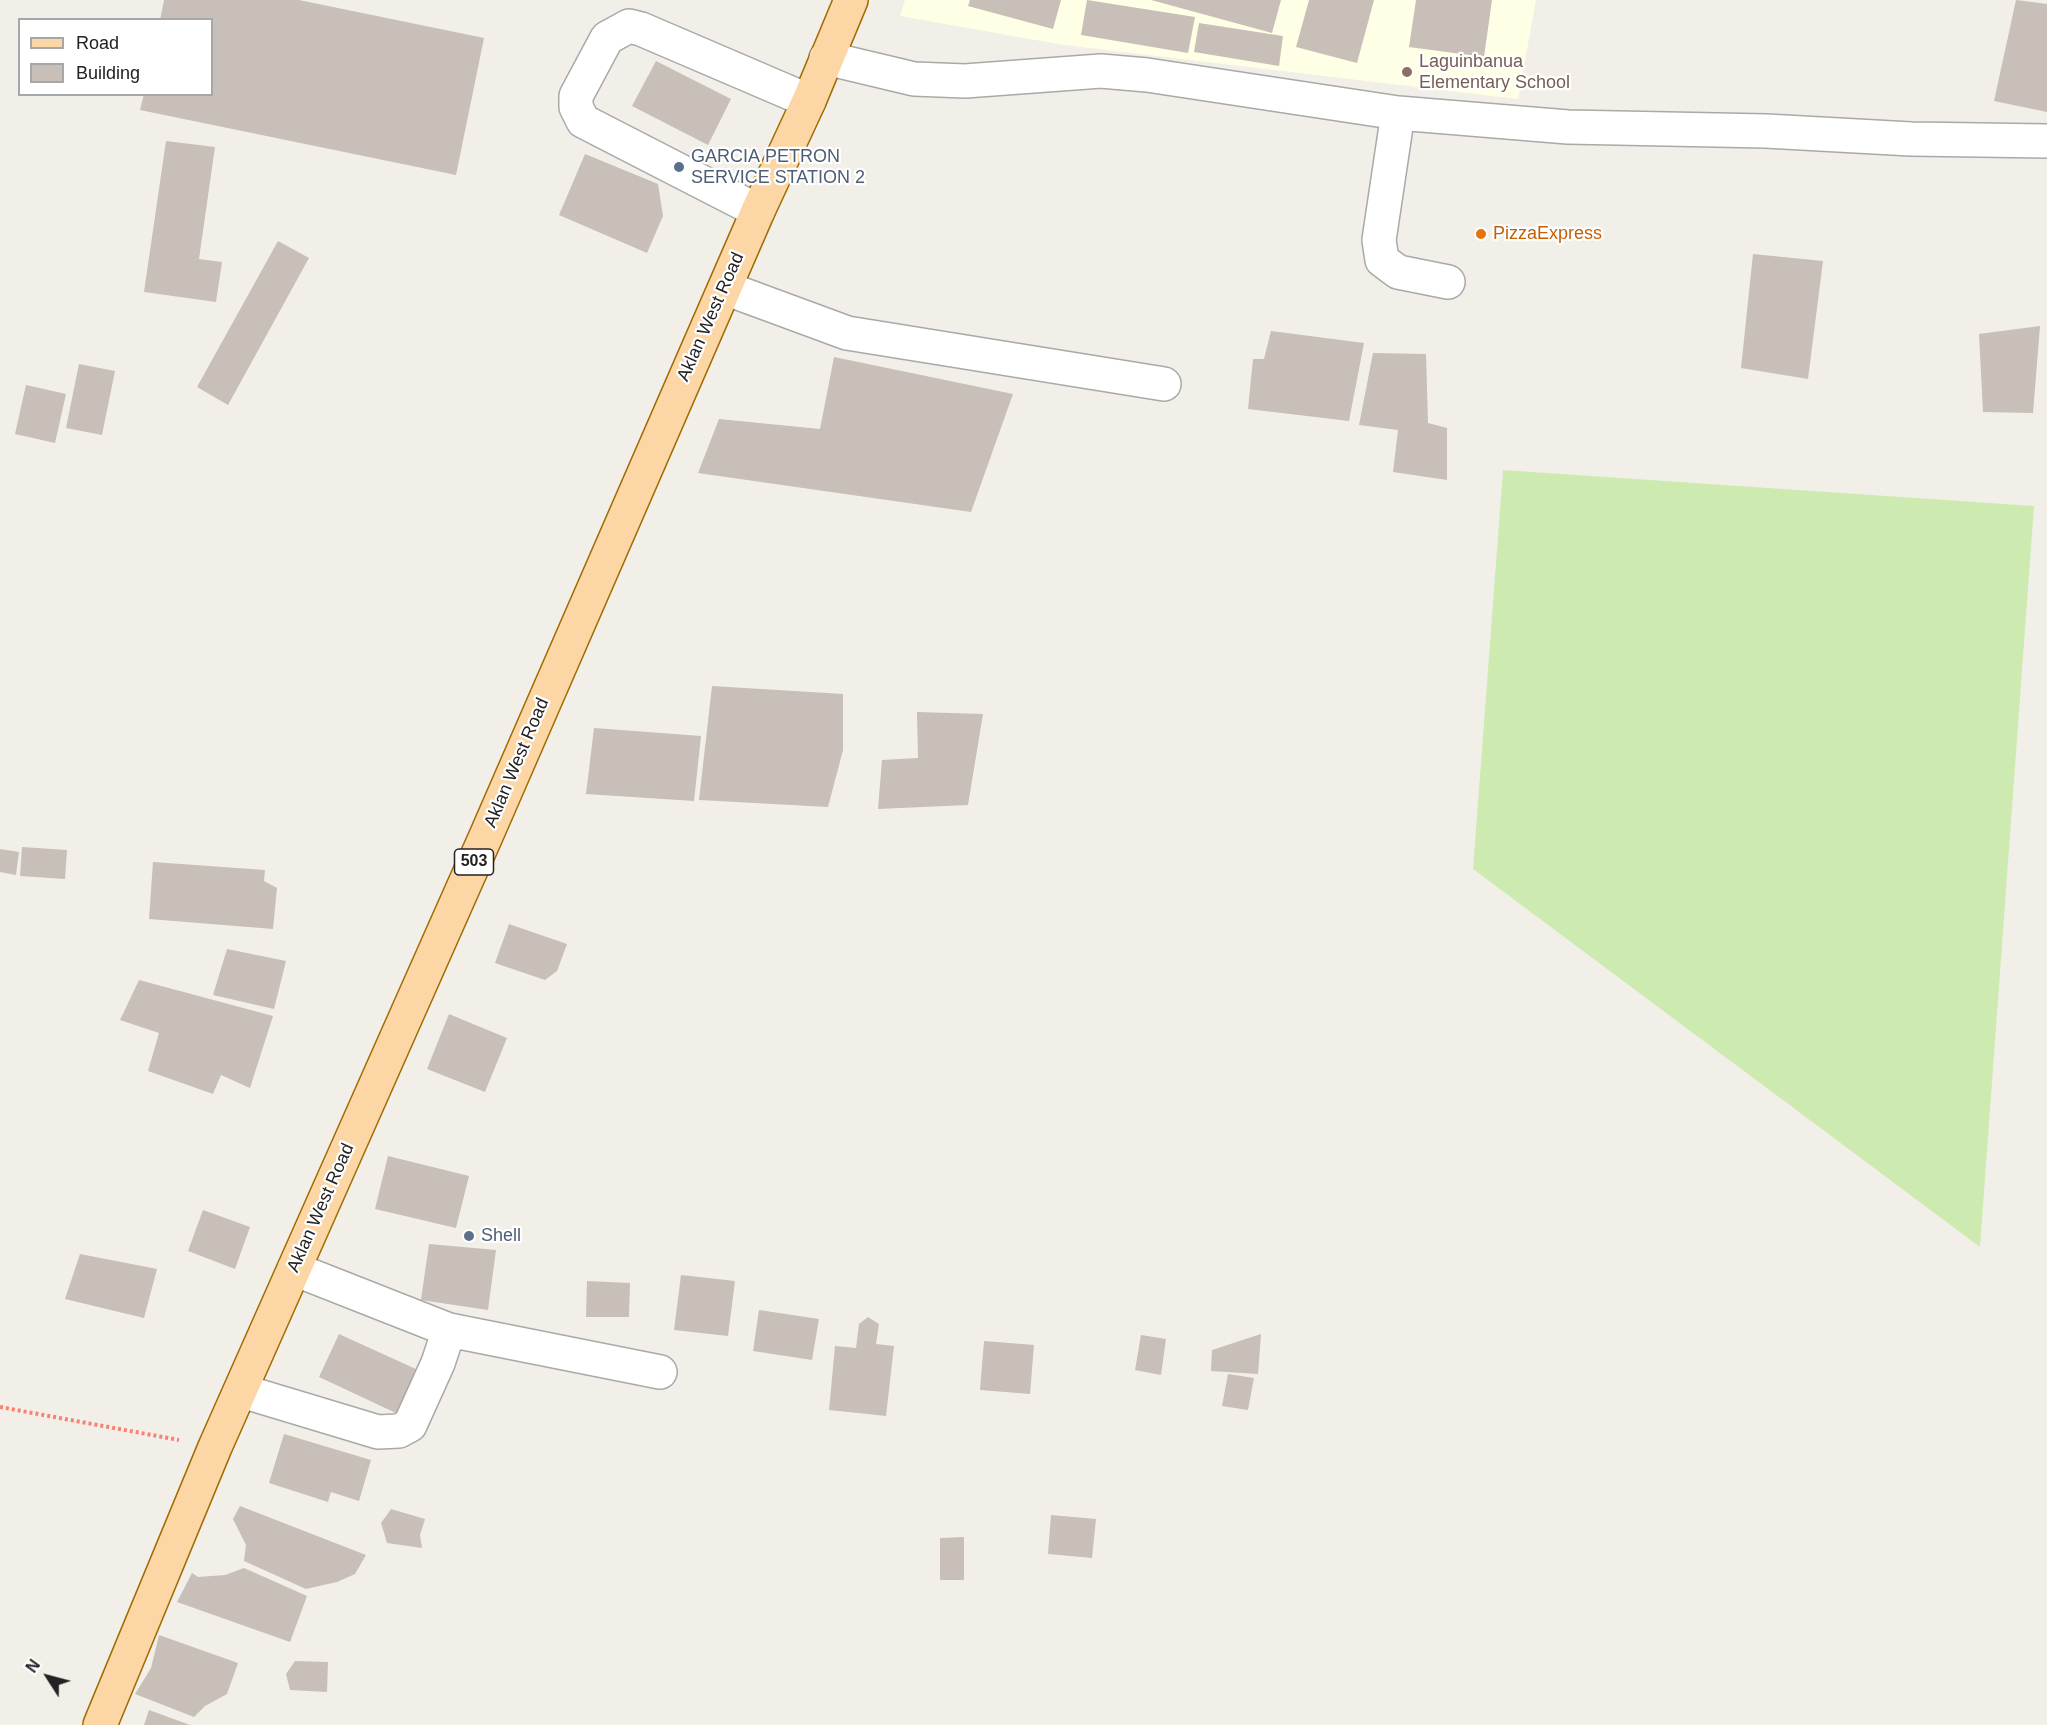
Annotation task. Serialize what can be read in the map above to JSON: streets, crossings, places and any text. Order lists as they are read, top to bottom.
{
  "streets": {
    "main road": ["Aklan West Road", "503"]
  },
  "places": [
    "Laguinbanua Elementary School",
    "GARCIA PETRON SERVICE STATION 2",
    "PizzaExpress",
    "Shell"
  ],
  "legend": ["Road", "Building"],
  "north": "top left"
}
